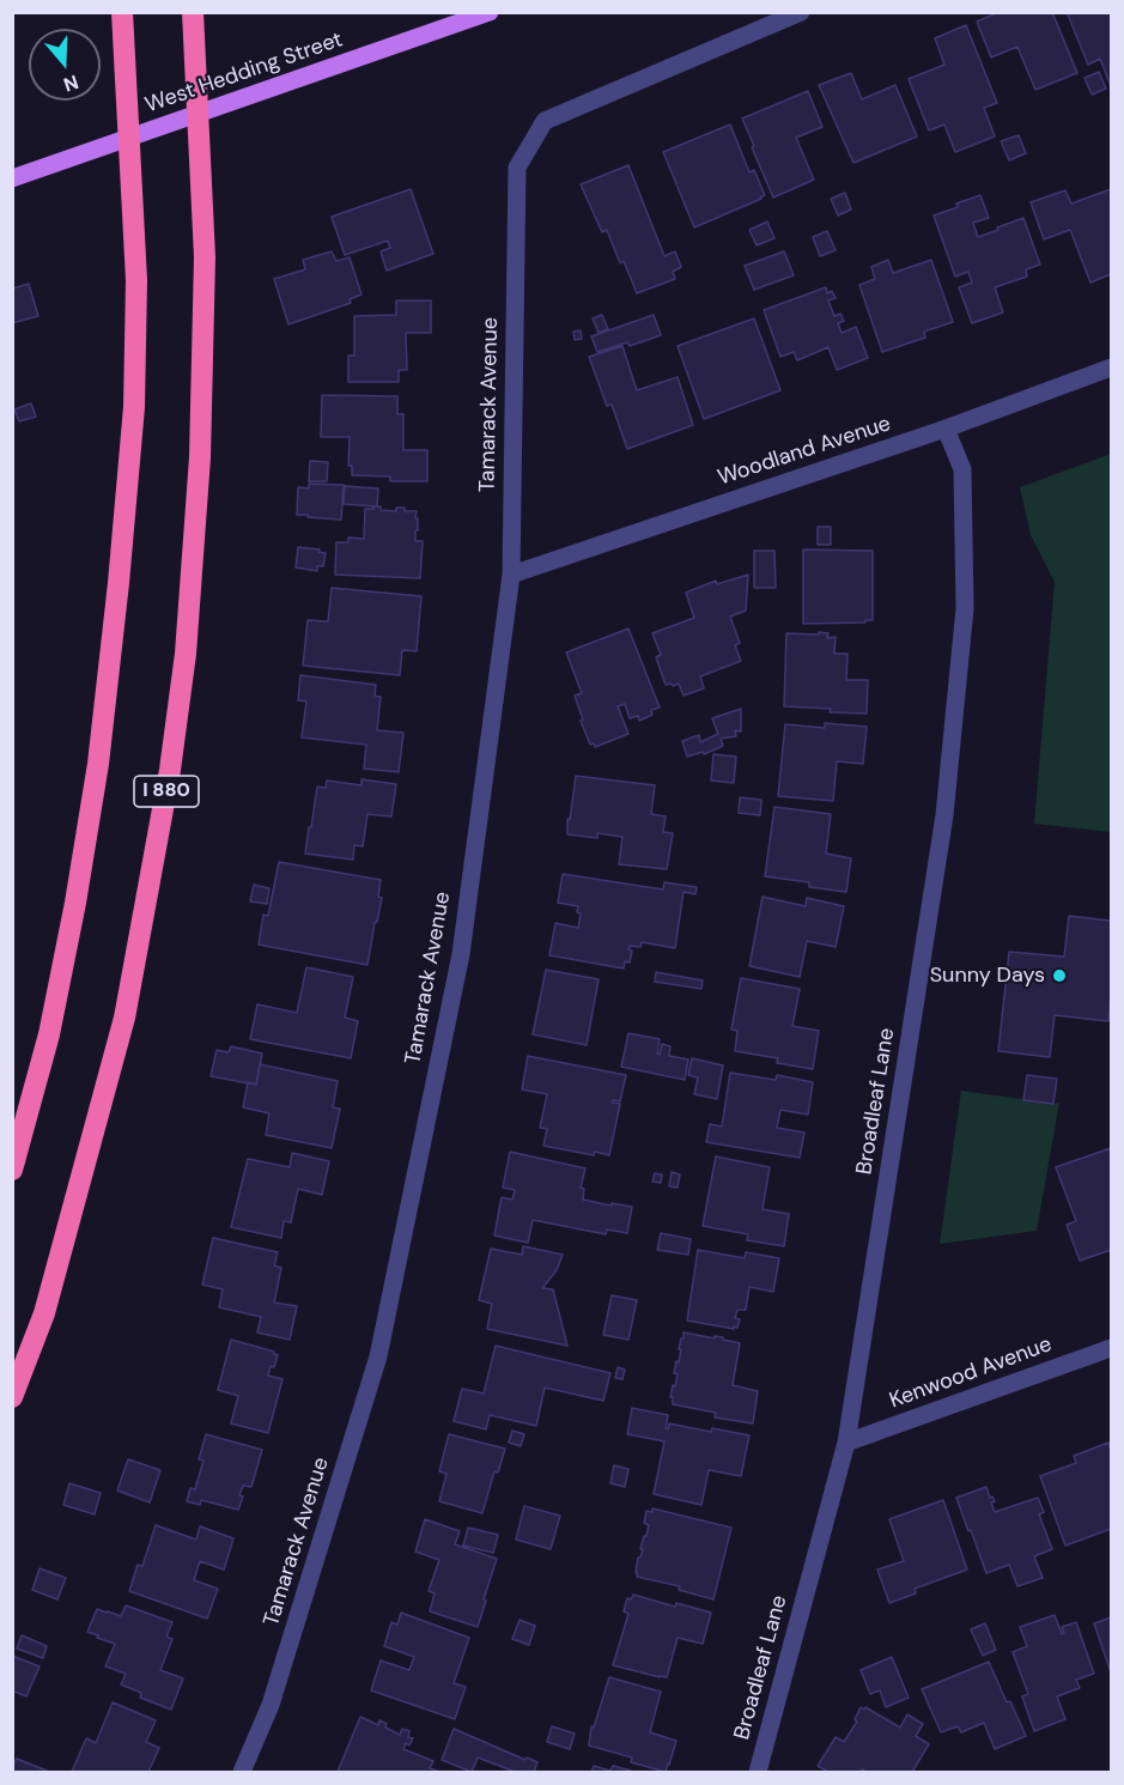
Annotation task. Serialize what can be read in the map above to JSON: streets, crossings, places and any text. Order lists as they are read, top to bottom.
{
  "streets": {
    "highway": ["I 880"],
    "main road": ["West Hedding Street"],
    "street": [
      "Tamarack Avenue",
      "Woodland Avenue",
      "Broadleaf Lane",
      "Kenwood Avenue"
    ]
  },
  "crossings": [
    ["Tamarack Avenue", "Woodland Avenue"],
    ["Woodland Avenue", "Broadleaf Lane"],
    ["Broadleaf Lane", "Kenwood Avenue"]
  ],
  "places": ["Sunny Days"],
  "north": "bottom"
}
